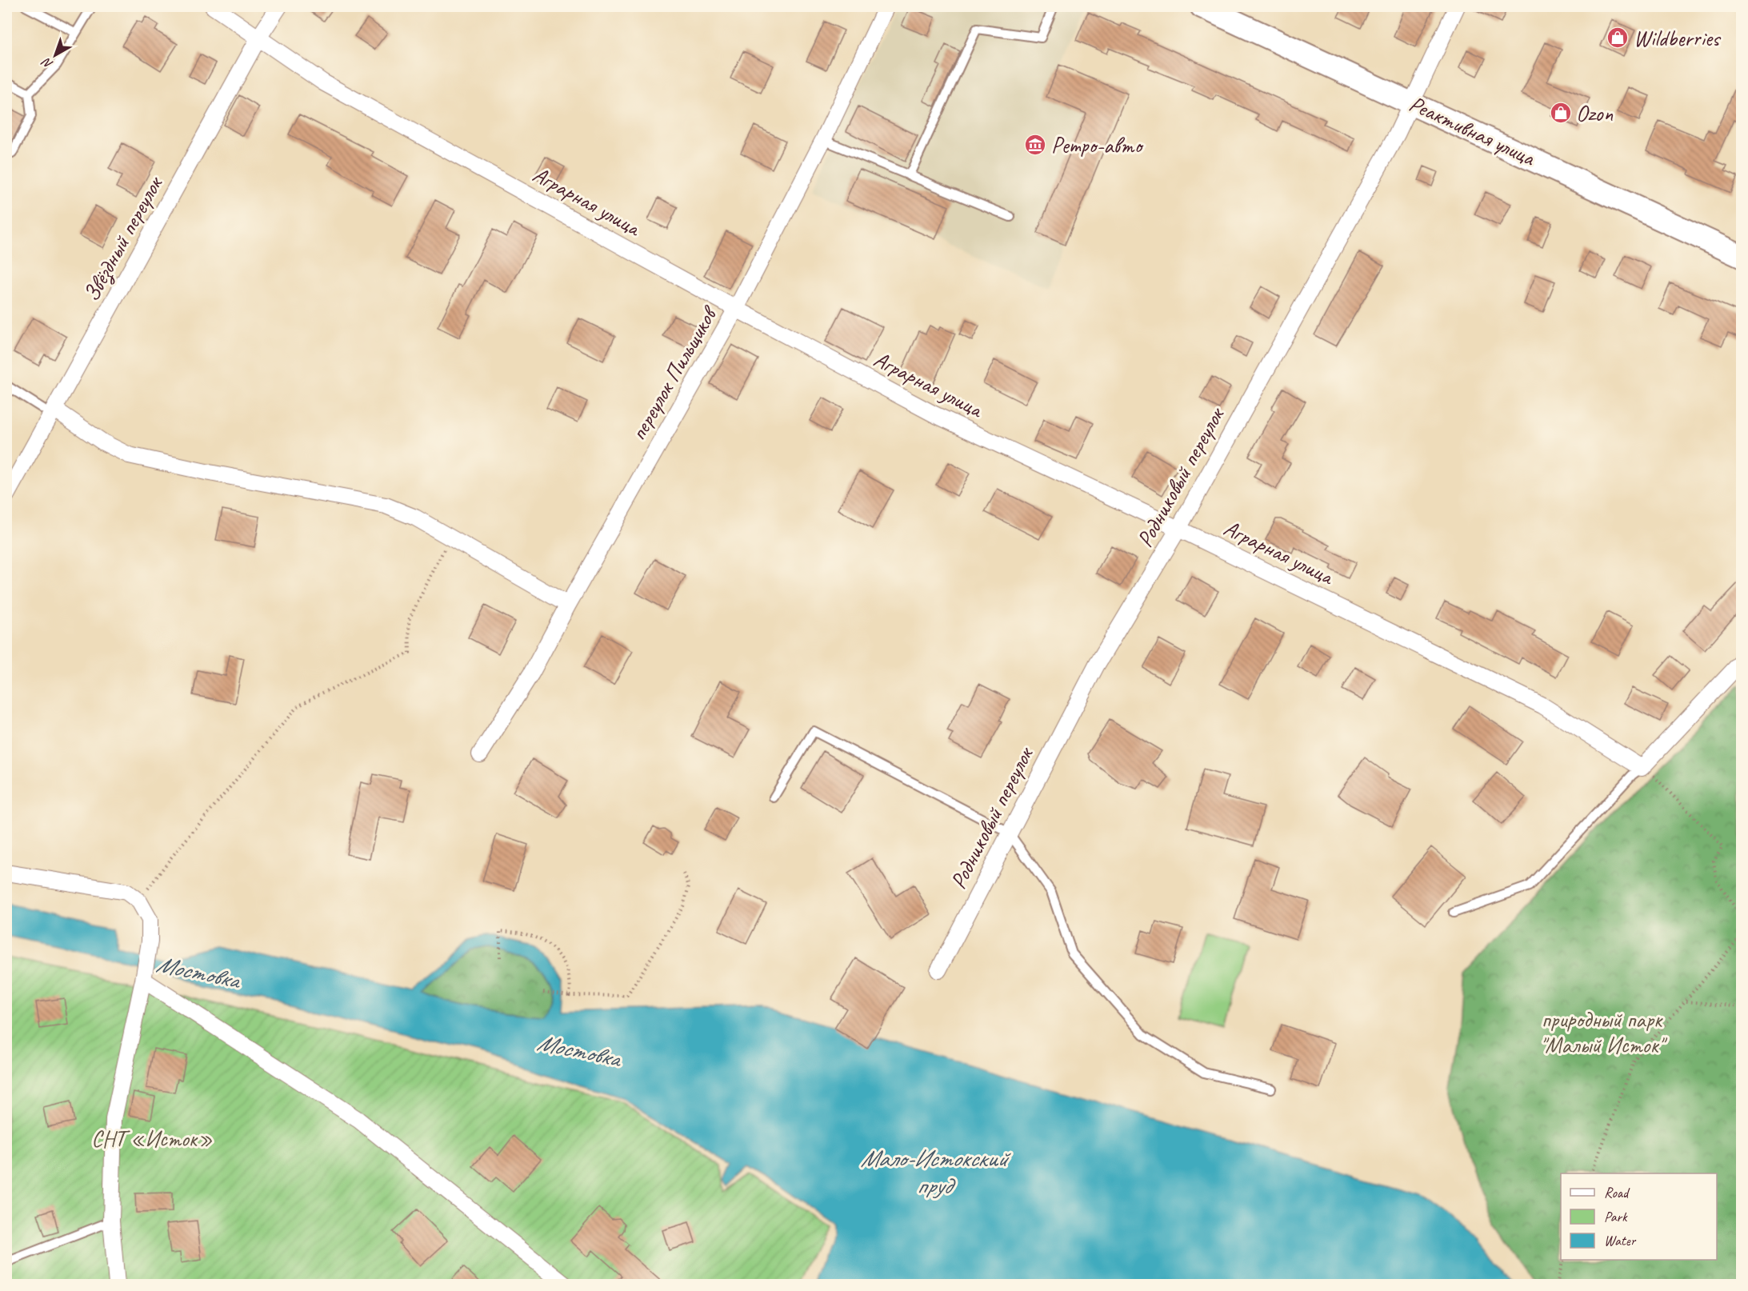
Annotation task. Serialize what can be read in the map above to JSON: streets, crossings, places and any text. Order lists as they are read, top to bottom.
{
  "streets": {
    "main road": ["Реактивная улица"],
    "street": [
      "Аграрная улица",
      "Звёздный переулок",
      "переулок Пильщиков",
      "Родниковый переулок"
    ]
  },
  "crossings": [
    ["Реактивная улица", "Родниковый переулок"],
    ["Аграрная улица", "Звёздный переулок"],
    ["Аграрная улица", "переулок Пильщиков"],
    ["Аграрная улица", "Родниковый переулок"]
  ],
  "water": ["Мостовка", "Мало-Истокский пруд"],
  "parks": ["природный парк \"Малый Исток\"", "СНТ «Исток»"],
  "places": {
    "shop": ["Wildberries", "Ozon"],
    "museum": ["Ретро-авто"]
  },
  "legend": ["Road", "Park", "Water"],
  "north": "bottom left"
}
